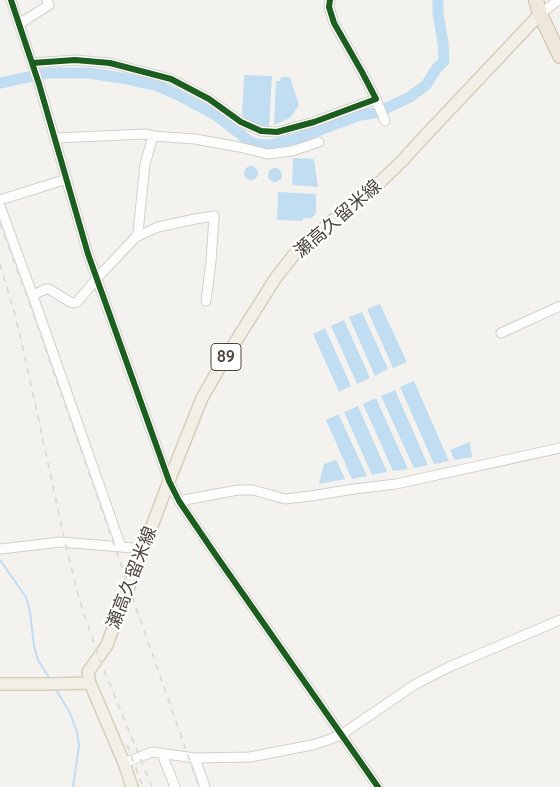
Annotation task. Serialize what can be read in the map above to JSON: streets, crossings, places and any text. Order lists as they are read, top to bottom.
{
  "streets": {
    "main road": ["瀬高久留米線", "89"]
  }
}
